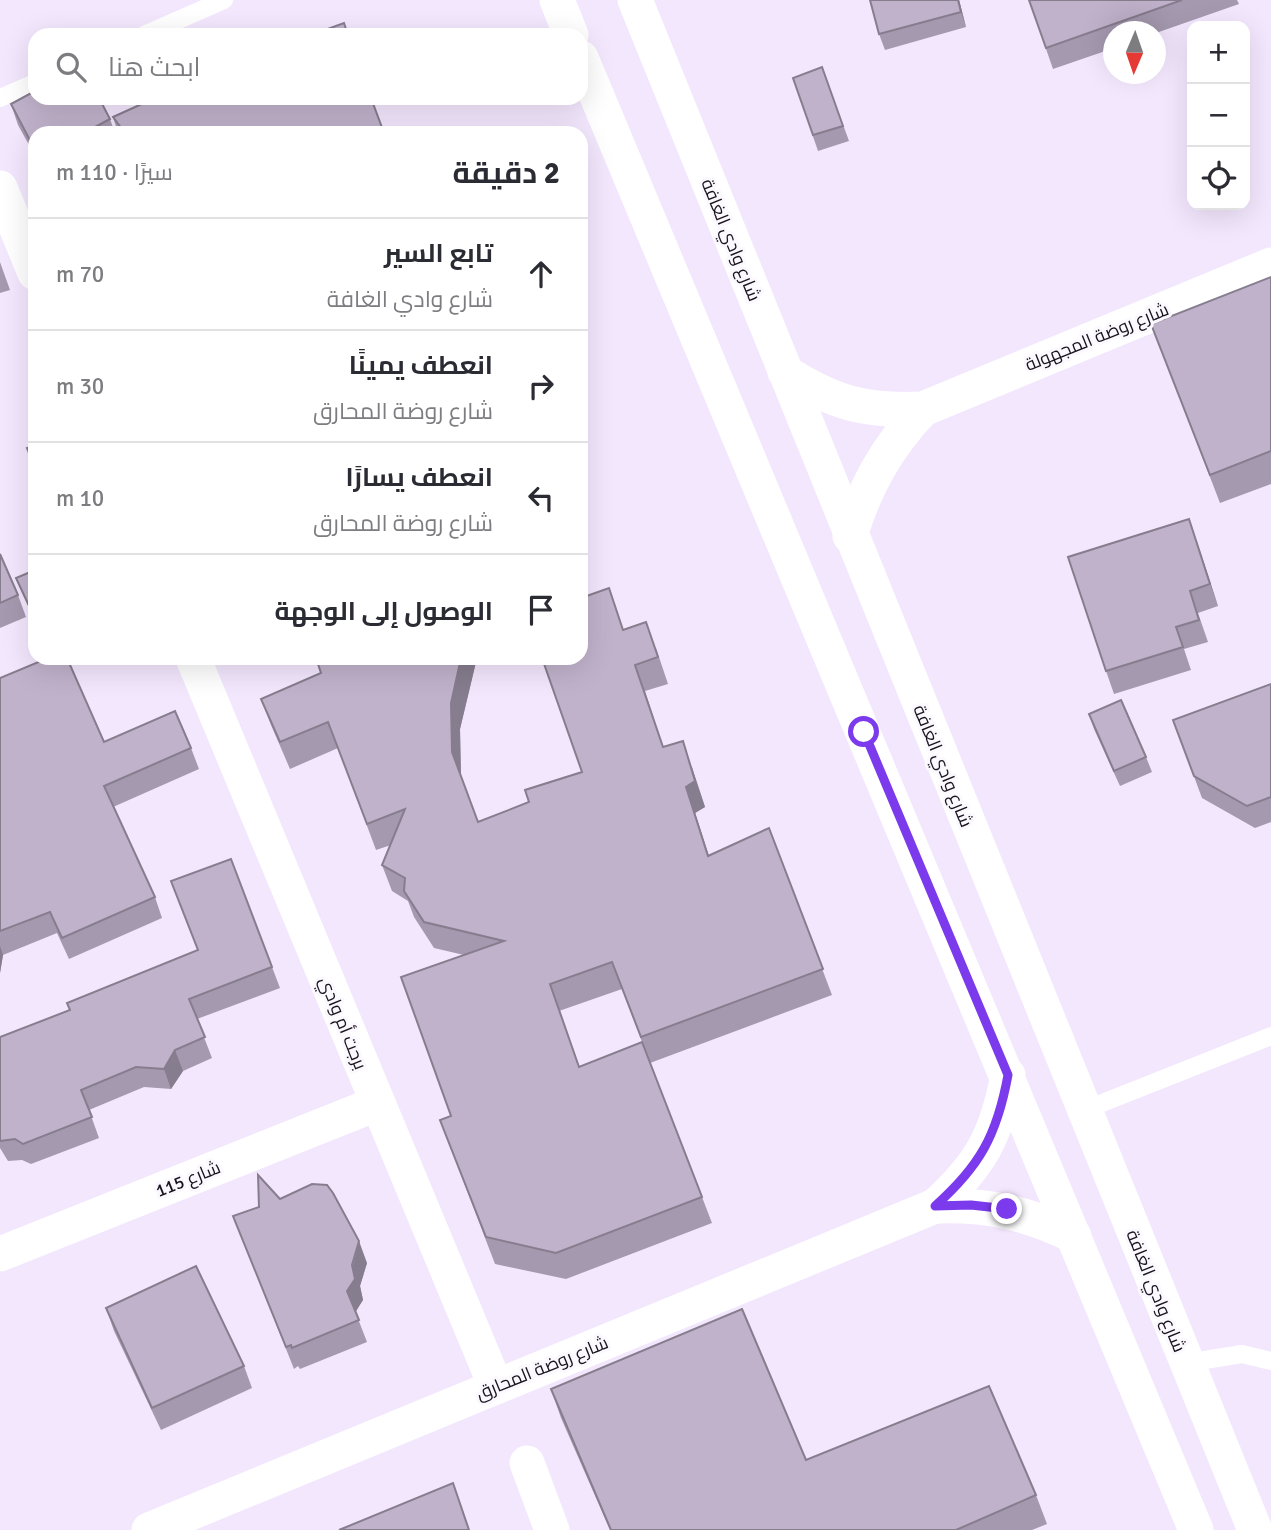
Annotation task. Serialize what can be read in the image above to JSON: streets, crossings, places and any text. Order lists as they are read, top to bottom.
{
  "streets": {
    "street": [
      "شارع وادي الغافة",
      "شارع روضة المجهولة",
      "برجت أم وادي",
      "شارع 115",
      "شارع روضة المحارق"
    ]
  },
  "crossings": [
    ["شارع وادي الغافة", "شارع روضة المجهولة"],
    ["برجت أم وادي", "شارع 115"],
    ["برجت أم وادي", "شارع روضة المحارق"]
  ],
  "north": "bottom",
  "page": {
    "map_buttons": ["+", "−"],
    "search": "ابحث هنا",
    "heading": ["2 دقيقة", "سيرًا · 110 m"],
    "list": [
      ["تابع السير", "شارع وادي الغافة", "70 m"],
      ["انعطف يمينًا", "شارع روضة المحارق", "30 m"],
      ["انعطف يسارًا", "شارع روضة المحارق", "10 m"],
      "الوصول إلى الوجهة"
    ]
  }
}
